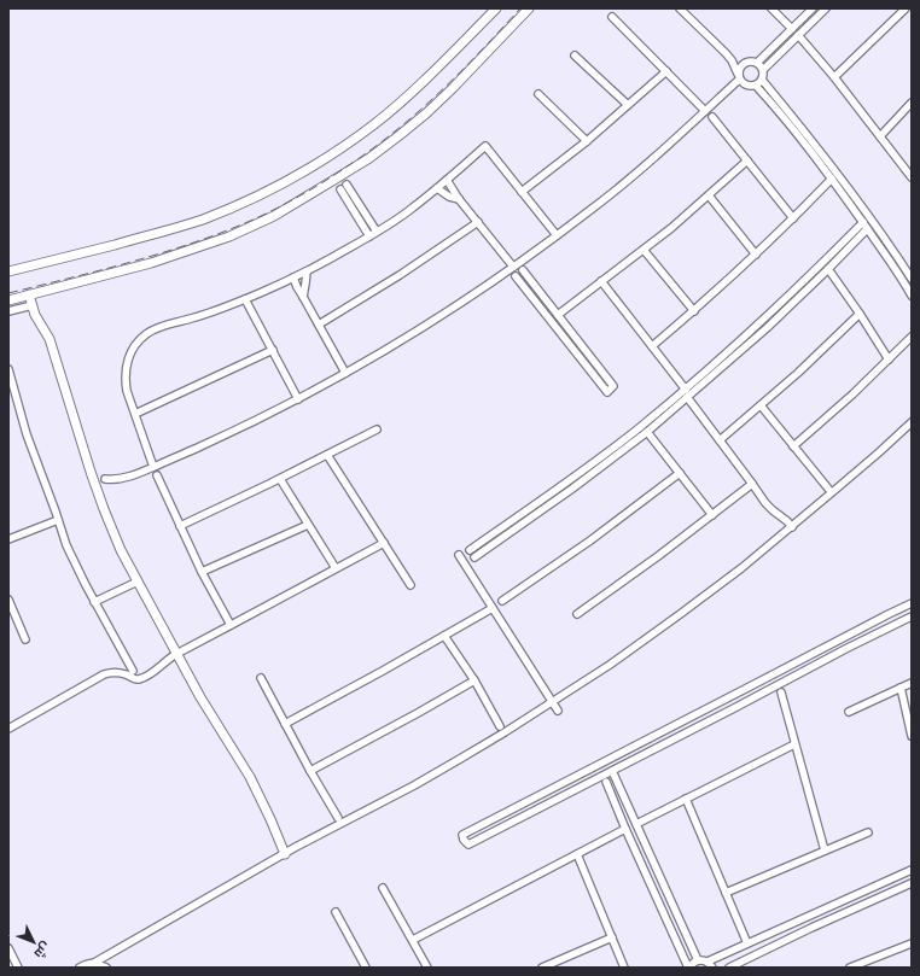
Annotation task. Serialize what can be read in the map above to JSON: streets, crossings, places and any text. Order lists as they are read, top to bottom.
{
  "north": "bottom right"
}
